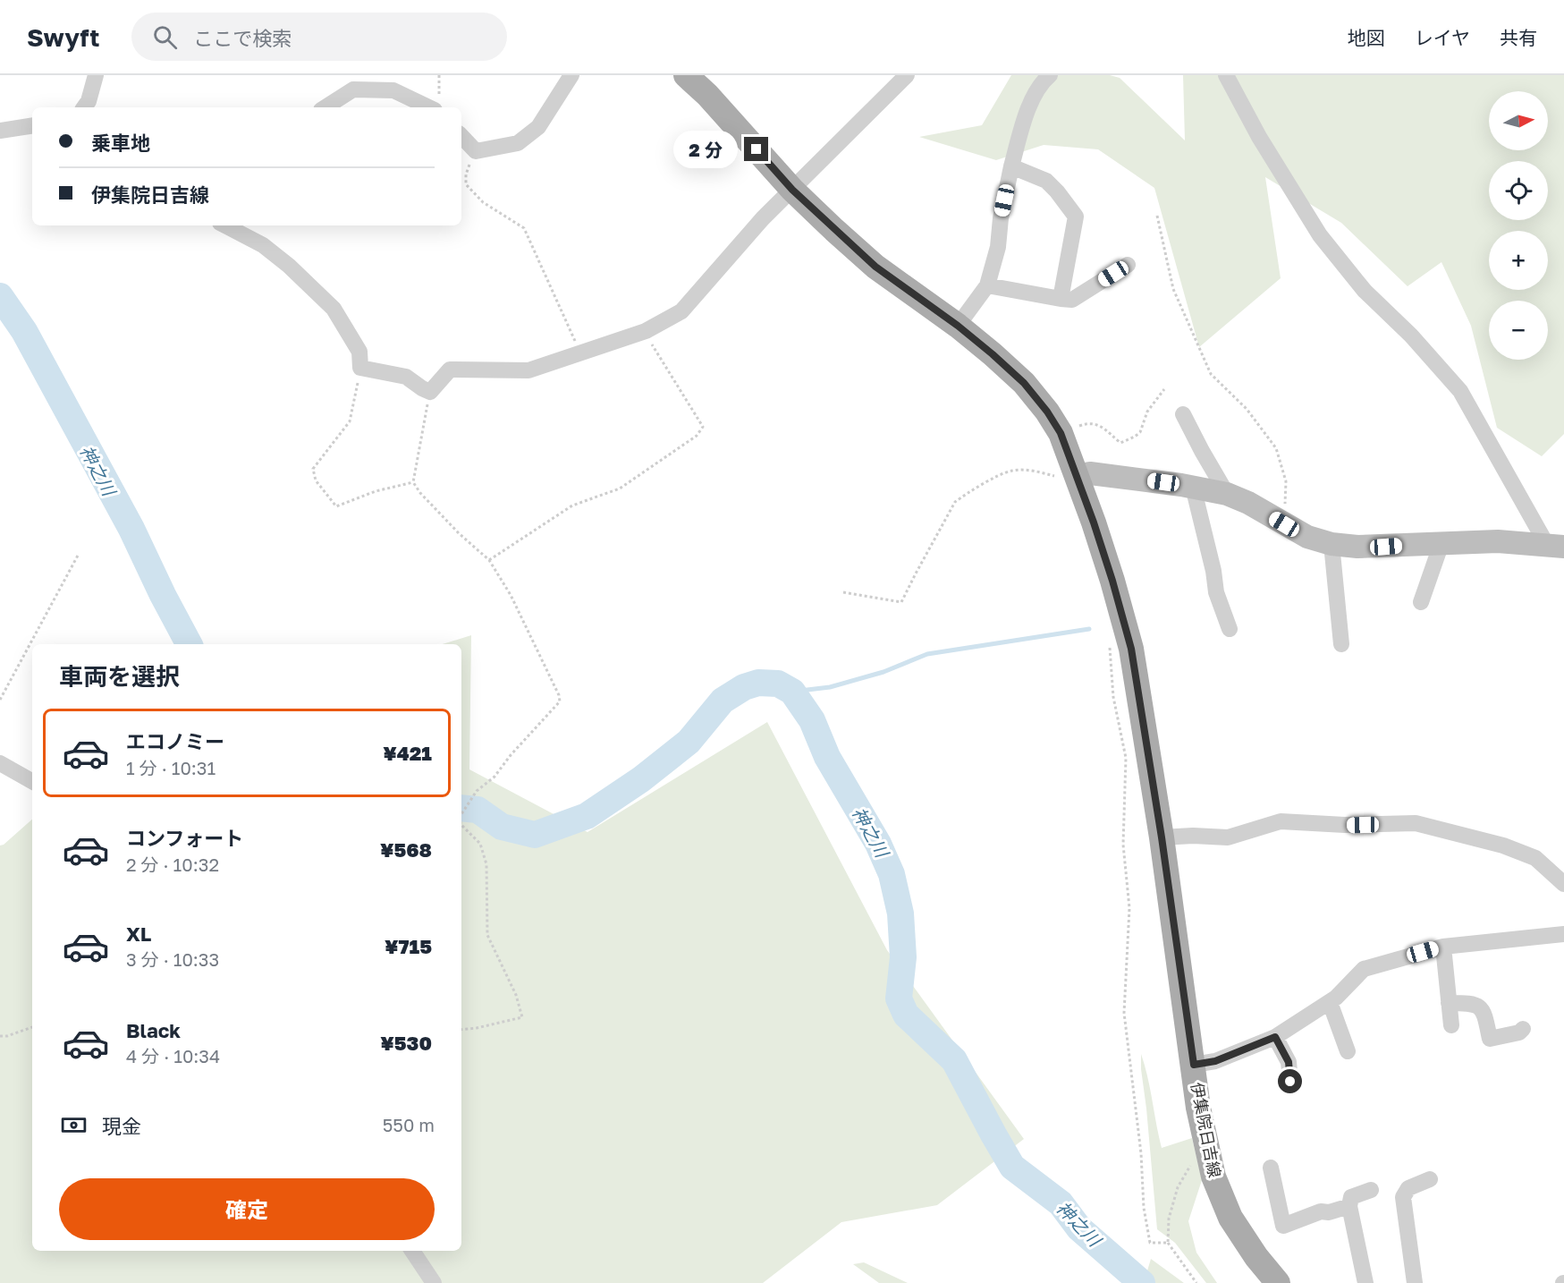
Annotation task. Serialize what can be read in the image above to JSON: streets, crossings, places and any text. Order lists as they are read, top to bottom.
{
  "streets": {
    "main road": ["伊集院日吉線"]
  },
  "water": ["神之川"],
  "north": "right",
  "page": {
    "header": "Swyft",
    "search": "ここで検索",
    "nav": ["地図", "レイヤ", "共有"],
    "map_buttons": ["+", "−"],
    "banner": ["乗車地", "伊集院日吉線"],
    "bubble": "2 分",
    "heading": "車両を選択",
    "list": [
      {
        "name": "エコノミー",
        "note": "1 分 · 10:31",
        "value": "¥421"
      },
      {
        "name": "コンフォート",
        "note": "2 分 · 10:32",
        "value": "¥568"
      },
      {
        "name": "XL",
        "note": "3 分 · 10:33",
        "value": "¥715"
      },
      {
        "name": "Black",
        "note": "4 分 · 10:34",
        "value": "¥530"
      }
    ],
    "pay": ["現金", "550 m"],
    "buttons": "確定"
  }
}
